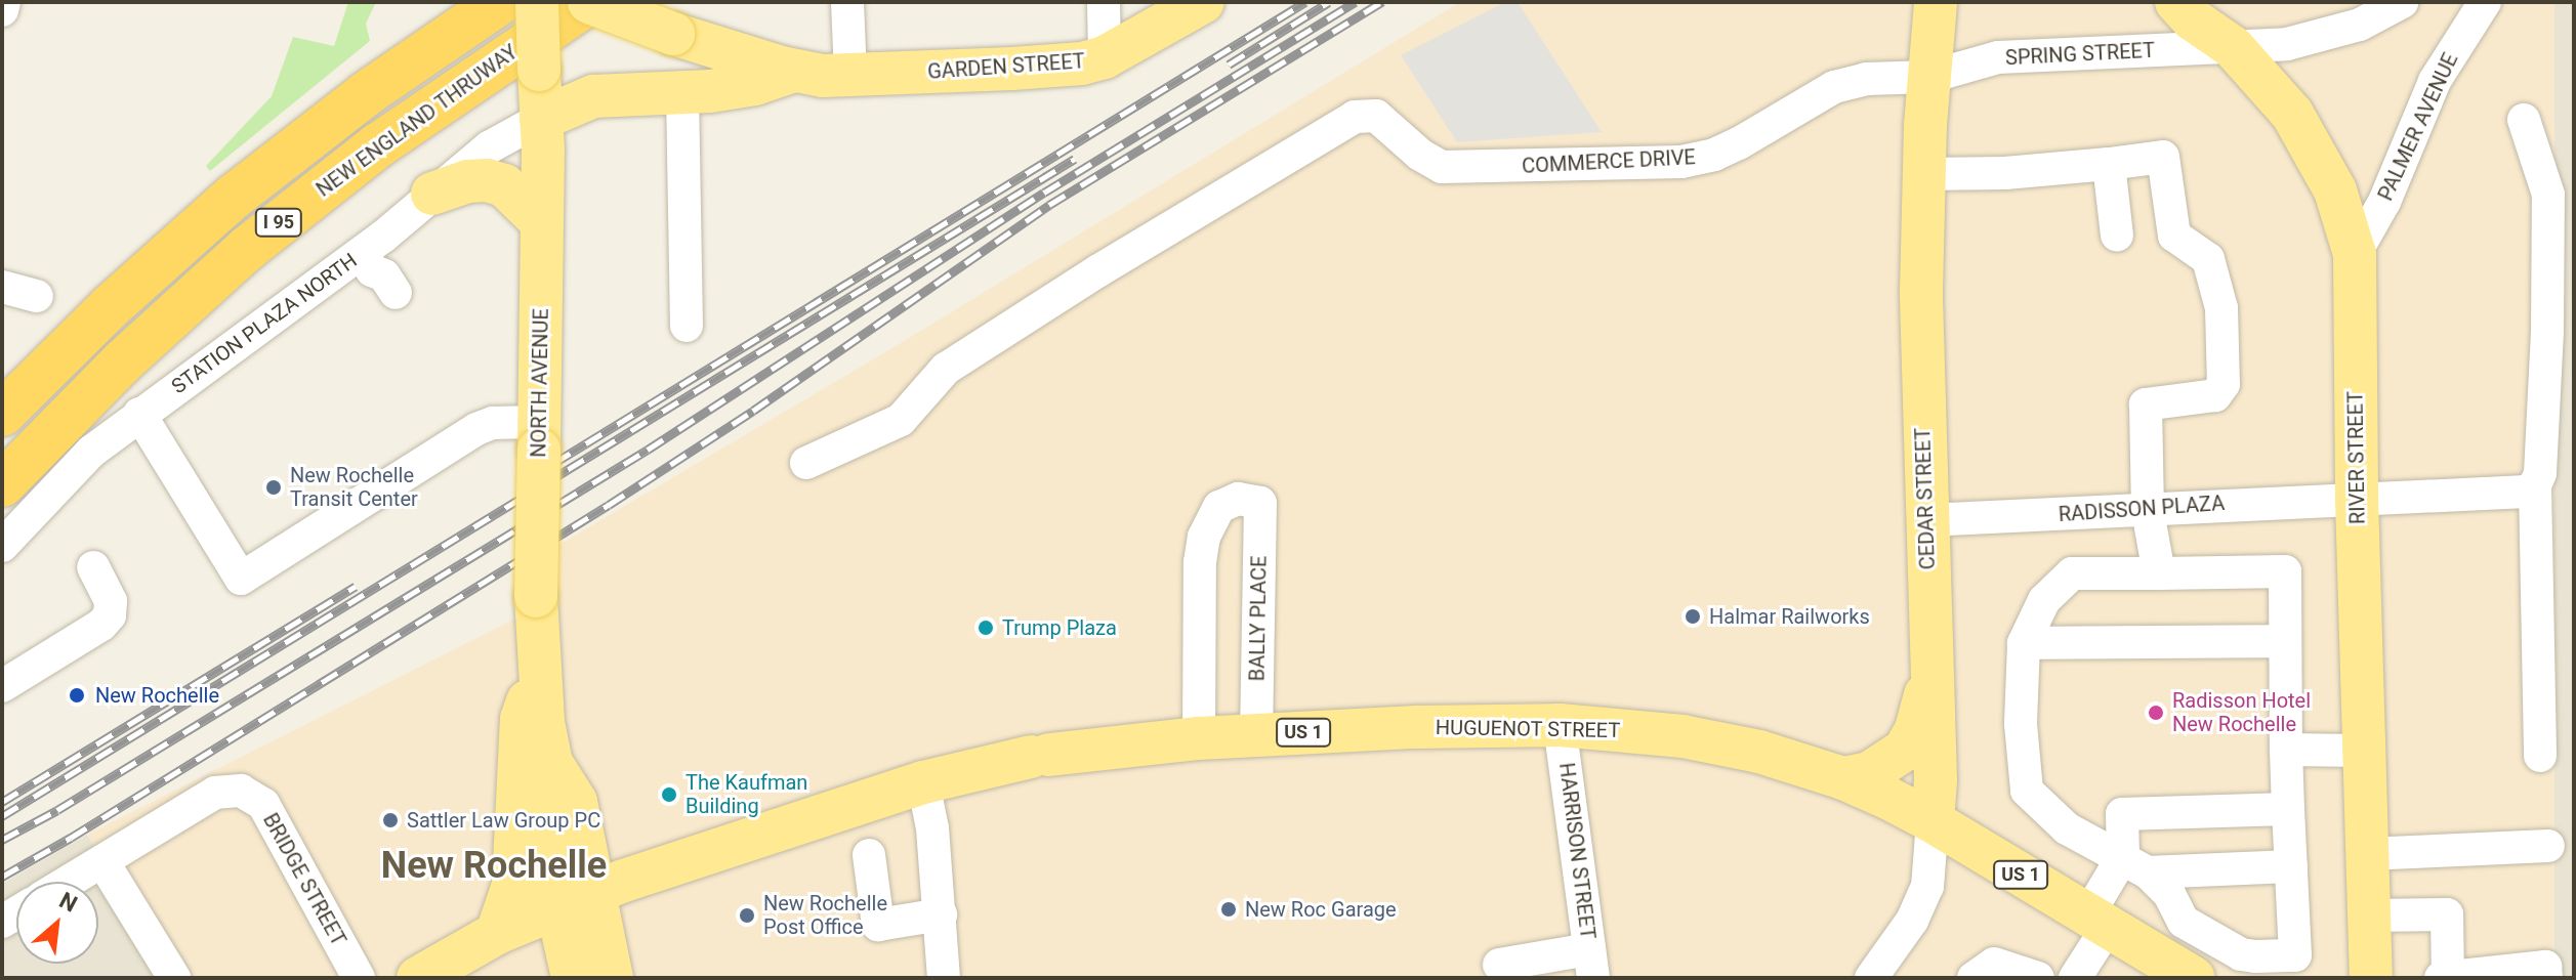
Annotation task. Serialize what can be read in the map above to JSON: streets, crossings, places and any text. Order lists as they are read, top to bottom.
{
  "streets": {
    "highway": ["NEW ENGLAND THRUWAY", "I 95"],
    "main road": [
      "GARDEN STREET",
      "NORTH AVENUE",
      "RIVER STREET",
      "CEDAR STREET",
      "HUGUENOT STREET",
      "US 1"
    ],
    "street": [
      "SPRING STREET",
      "PALMER AVENUE",
      "COMMERCE DRIVE",
      "STATION PLAZA NORTH",
      "RADISSON PLAZA",
      "BALLY PLACE",
      "HARRISON STREET",
      "BRIDGE STREET"
    ]
  },
  "crossings": [
    ["SPRING STREET", "COMMERCE DRIVE"],
    ["SPRING STREET", "RIVER STREET"],
    ["SPRING STREET", "CEDAR STREET"],
    ["GARDEN STREET", "NEW ENGLAND THRUWAY"],
    ["GARDEN STREET", "STATION PLAZA NORTH"],
    ["GARDEN STREET", "NORTH AVENUE"],
    ["PALMER AVENUE", "RIVER STREET"],
    ["COMMERCE DRIVE", "CEDAR STREET"],
    ["STATION PLAZA NORTH", "NORTH AVENUE"],
    ["NORTH AVENUE", "HUGUENOT STREET"],
    ["RIVER STREET", "RADISSON PLAZA"],
    ["CEDAR STREET", "RADISSON PLAZA"],
    ["CEDAR STREET", "HUGUENOT STREET"],
    ["BALLY PLACE", "HUGUENOT STREET"],
    ["HUGUENOT STREET", "HARRISON STREET"]
  ],
  "districts": ["New Rochelle"],
  "places": [
    "New Rochelle Transit Center",
    "Halmar Railworks",
    "Trump Plaza",
    "New Rochelle",
    "Radisson Hotel New Rochelle",
    "The Kaufman Building",
    "Sattler Law Group PC",
    "New Roc Garage",
    "New Rochelle Post Office"
  ],
  "north": "top right"
}
